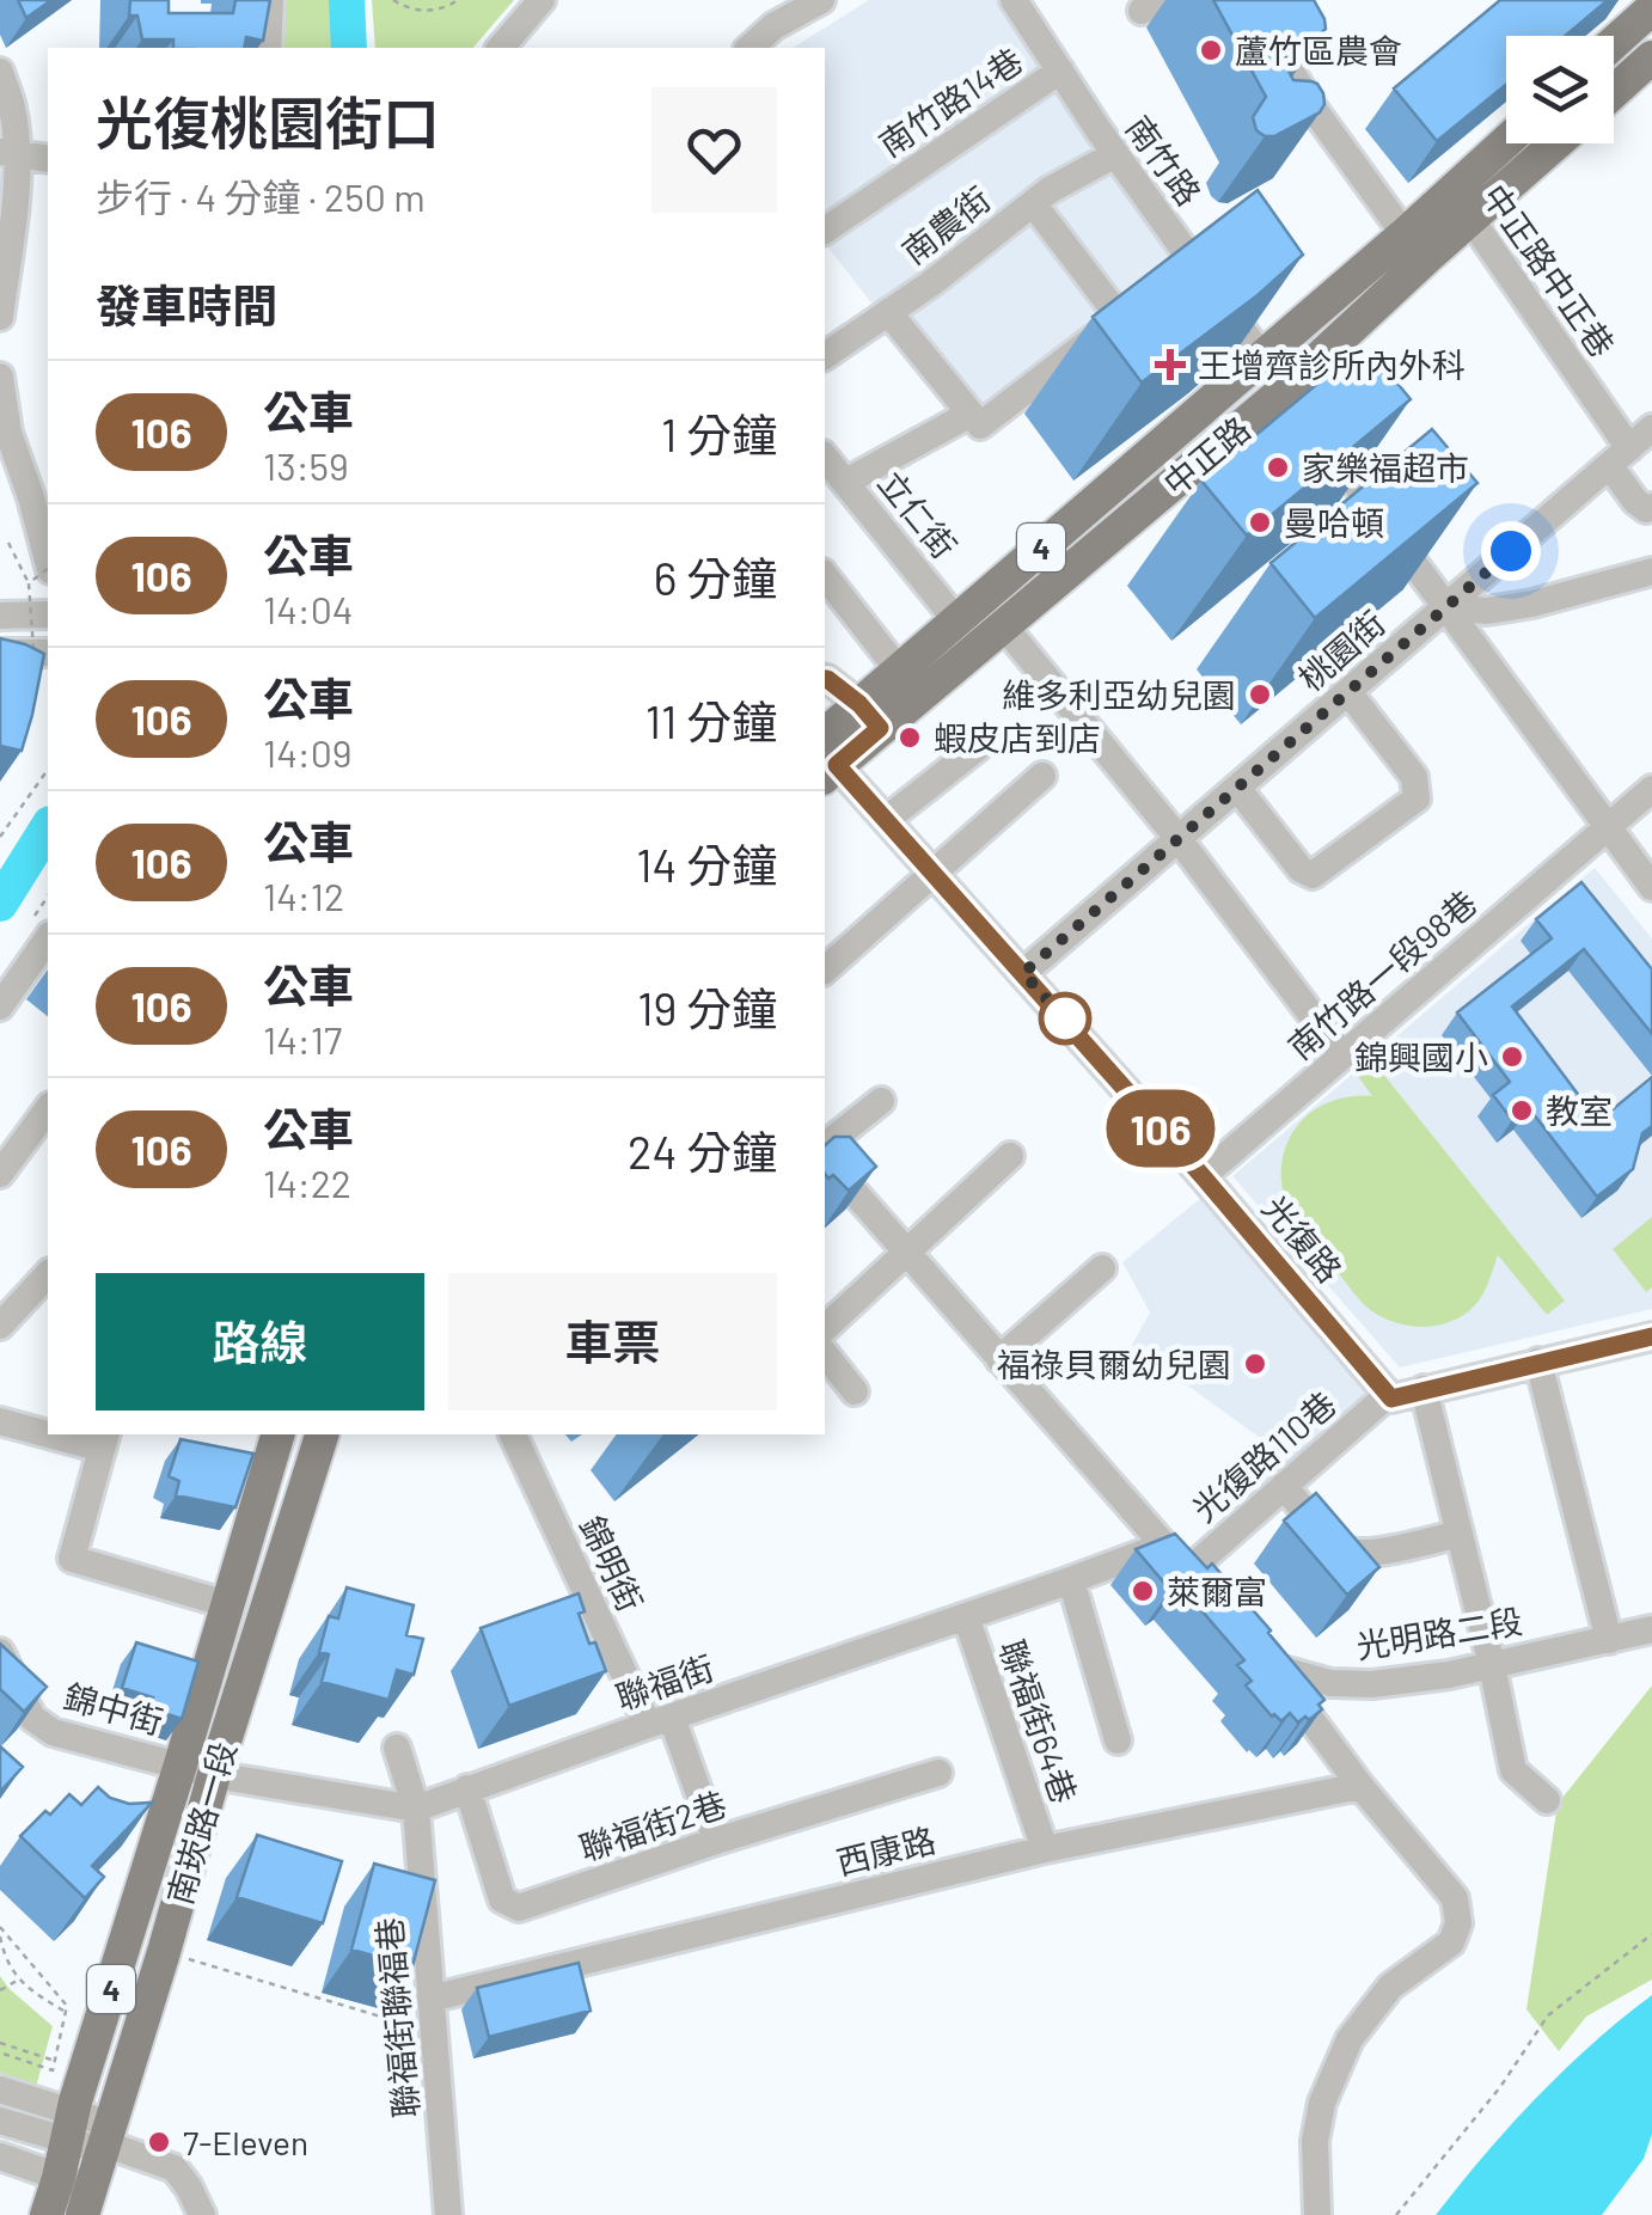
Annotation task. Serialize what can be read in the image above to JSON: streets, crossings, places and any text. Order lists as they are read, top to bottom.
{
  "streets": {
    "main road": ["中正路", "4", "南崁路一段"],
    "street": [
      "南竹路14巷",
      "南竹路",
      "南農街",
      "中正路中正巷",
      "立仁街",
      "桃園街",
      "南竹路一段98巷",
      "光復路",
      "光復路110巷",
      "錦明街",
      "光明路二段",
      "聯福街",
      "錦中街",
      "聯福街64巷",
      "聯福街2巷",
      "西康路",
      "聯福街聯福巷"
    ]
  },
  "crossings": [
    ["南竹路14巷", "南竹路"],
    ["南竹路", "南農街"],
    ["南竹路", "中正路"],
    ["南竹路", "桃園街"],
    ["南竹路", "南竹路一段98巷"],
    ["中正路中正巷", "中正路"],
    ["中正路中正巷", "桃園街"],
    ["中正路", "立仁街"],
    ["中正路", "光復路"],
    ["桃園街", "光復路"],
    ["南竹路一段98巷", "光復路"],
    ["光復路", "光復路110巷"],
    ["光復路110巷", "聯福街"],
    ["錦明街", "聯福街"],
    ["錦明街", "聯福街2巷"],
    ["光明路二段", "西康路"],
    ["聯福街", "聯福街64巷"],
    ["聯福街", "聯福街2巷"],
    ["聯福街", "聯福街聯福巷"],
    ["錦中街", "南崁路一段"],
    ["聯福街64巷", "西康路"],
    ["西康路", "聯福街聯福巷"]
  ],
  "places": {
    "other": [
      "蘆竹區農會",
      "家樂福超市",
      "曼哈頓",
      "維多利亞幼兒園",
      "蝦皮店到店",
      "錦興國小",
      "教室",
      "福祿貝爾幼兒園",
      "萊爾富",
      "7-Eleven"
    ],
    "health": ["王增齊診所內外科"]
  },
  "lines": ["bus line 106"],
  "page": {
    "on_map": "106",
    "heading": [
      ["光復桃園街口", "步行 · 4 分鐘 · 250 m"],
      "發車時間"
    ],
    "list": [
      {
        "mark": "106",
        "name": "公車",
        "note": "13:59",
        "value": "1 分鐘"
      },
      {
        "mark": "106",
        "name": "公車",
        "note": "14:04",
        "value": "6 分鐘"
      },
      {
        "mark": "106",
        "name": "公車",
        "note": "14:09",
        "value": "11 分鐘"
      },
      {
        "mark": "106",
        "name": "公車",
        "note": "14:12",
        "value": "14 分鐘"
      },
      {
        "mark": "106",
        "name": "公車",
        "note": "14:17",
        "value": "19 分鐘"
      },
      {
        "mark": "106",
        "name": "公車",
        "note": "14:22",
        "value": "24 分鐘"
      }
    ],
    "buttons": ["路線", "車票"]
  }
}
